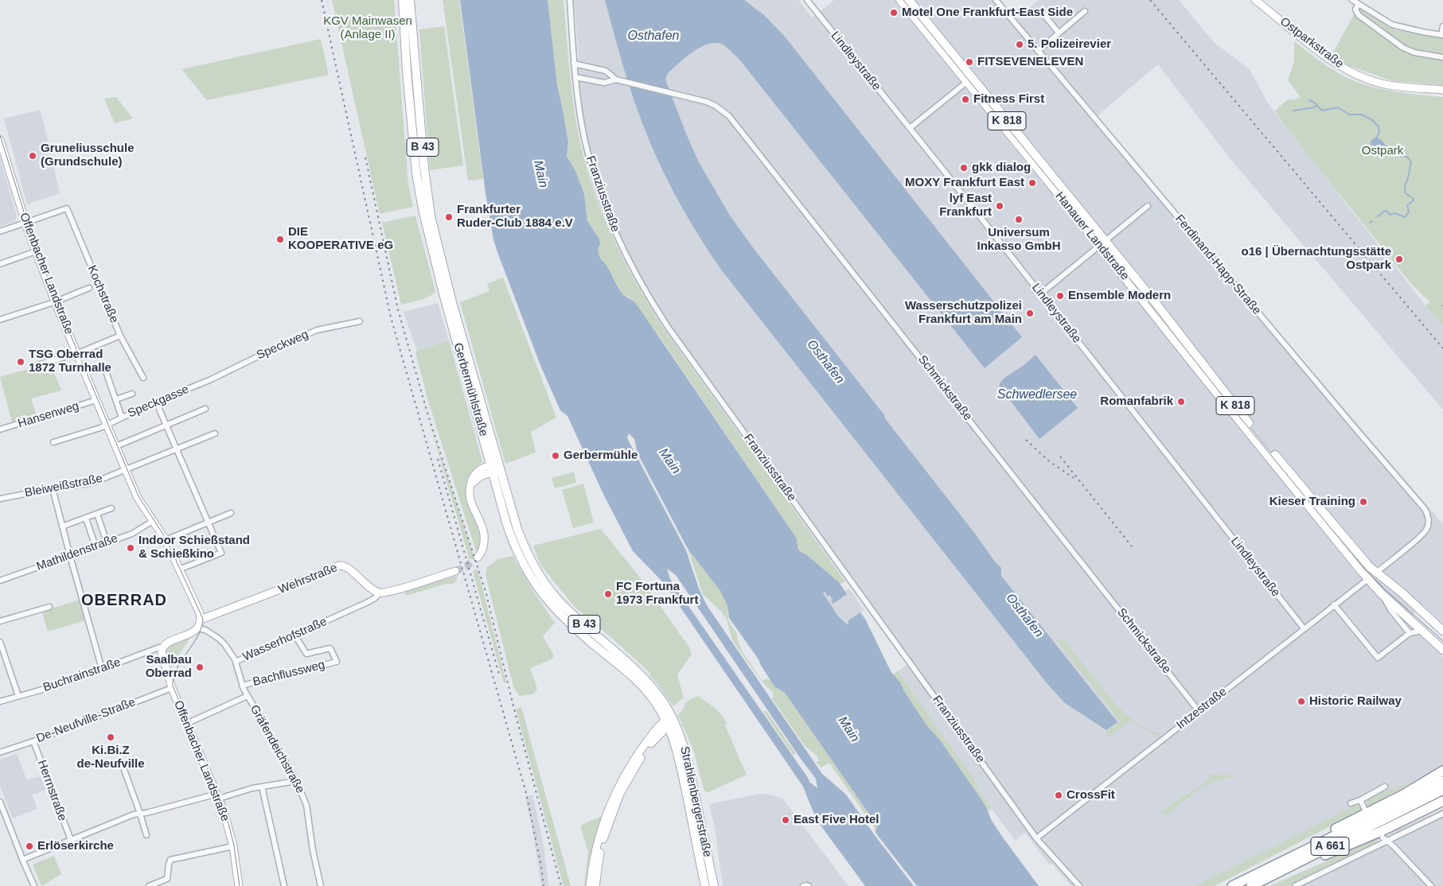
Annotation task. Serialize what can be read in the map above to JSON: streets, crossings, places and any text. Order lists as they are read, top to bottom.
{
  "streets": {
    "highway": ["A 661"],
    "main road": [
      "Ostparkstraße",
      "K 818",
      "B 43",
      "Hanauer Landstraße",
      "Offenbacher Landstraße",
      "Gerbermühlstraße",
      "Wehrstraße",
      "Strahlenbergerstraße"
    ],
    "street": [
      "Lindleystraße",
      "Franziusstraße",
      "Ferdinand-Happ-Straße",
      "Kochstraße",
      "Speckweg",
      "Schmickstraße",
      "Speckgasse",
      "Hansenweg",
      "Bleiweißstraße",
      "Mathildenstraße",
      "Wasserhofstraße",
      "Bachflussweg",
      "Buchrainstraße",
      "Intzestraße",
      "De-Neufville-Straße",
      "Gräfendeichstraße",
      "Herrnstraße"
    ]
  },
  "crossings": [
    ["Lindleystraße", "Intzestraße"],
    ["Franziusstraße", "Intzestraße"],
    ["Hanauer Landstraße", "Ferdinand-Happ-Straße"],
    ["Hanauer Landstraße", "Intzestraße"],
    ["Offenbacher Landstraße", "Kochstraße"],
    ["Offenbacher Landstraße", "Speckgasse"],
    ["Offenbacher Landstraße", "Hansenweg"],
    ["Offenbacher Landstraße", "Bleiweißstraße"],
    ["Offenbacher Landstraße", "Mathildenstraße"],
    ["Offenbacher Landstraße", "Wehrstraße"],
    ["Offenbacher Landstraße", "Buchrainstraße"],
    ["Offenbacher Landstraße", "De-Neufville-Straße"],
    ["Speckweg", "Speckgasse"],
    ["Schmickstraße", "Intzestraße"],
    ["Gerbermühlstraße", "Strahlenbergerstraße"],
    ["Wehrstraße", "Wasserhofstraße"],
    ["Wasserhofstraße", "Bachflussweg"],
    ["Wasserhofstraße", "Gräfendeichstraße"],
    ["Bachflussweg", "Gräfendeichstraße"],
    ["De-Neufville-Straße", "Herrnstraße"]
  ],
  "districts": ["OBERRAD"],
  "water": ["Osthafen", "Main", "Schwedlersee"],
  "parks": ["KGV Mainwasen (Anlage II)", "Ostpark"],
  "places": [
    "Motel One Frankfurt-East Side",
    "5. Polizeirevier",
    "FITSEVENELEVEN",
    "Fitness First",
    "Gruneliusschule (Grundschule)",
    "gkk dialog",
    "MOXY Frankfurt East",
    "lyf East Frankfurt",
    "Frankfurter Ruder-Club 1884 e.V",
    "Universum Inkasso GmbH",
    "DIE KOOPERATIVE eG",
    "o16 | Übernachtungsstätte Ostpark",
    "Ensemble Modern",
    "Wasserschutzpolizei Frankfurt am Main",
    "TSG Oberrad 1872 Turnhalle",
    "Romanfabrik",
    "Gerbermühle",
    "Kieser Training",
    "Indoor Schießstand & Schießkino",
    "FC Fortuna 1973 Frankfurt",
    "Saalbau Oberrad",
    "Historic Railway",
    "Ki.Bi.Z de-Neufville",
    "CrossFit",
    "East Five Hotel",
    "Erlöserkirche"
  ]
}
